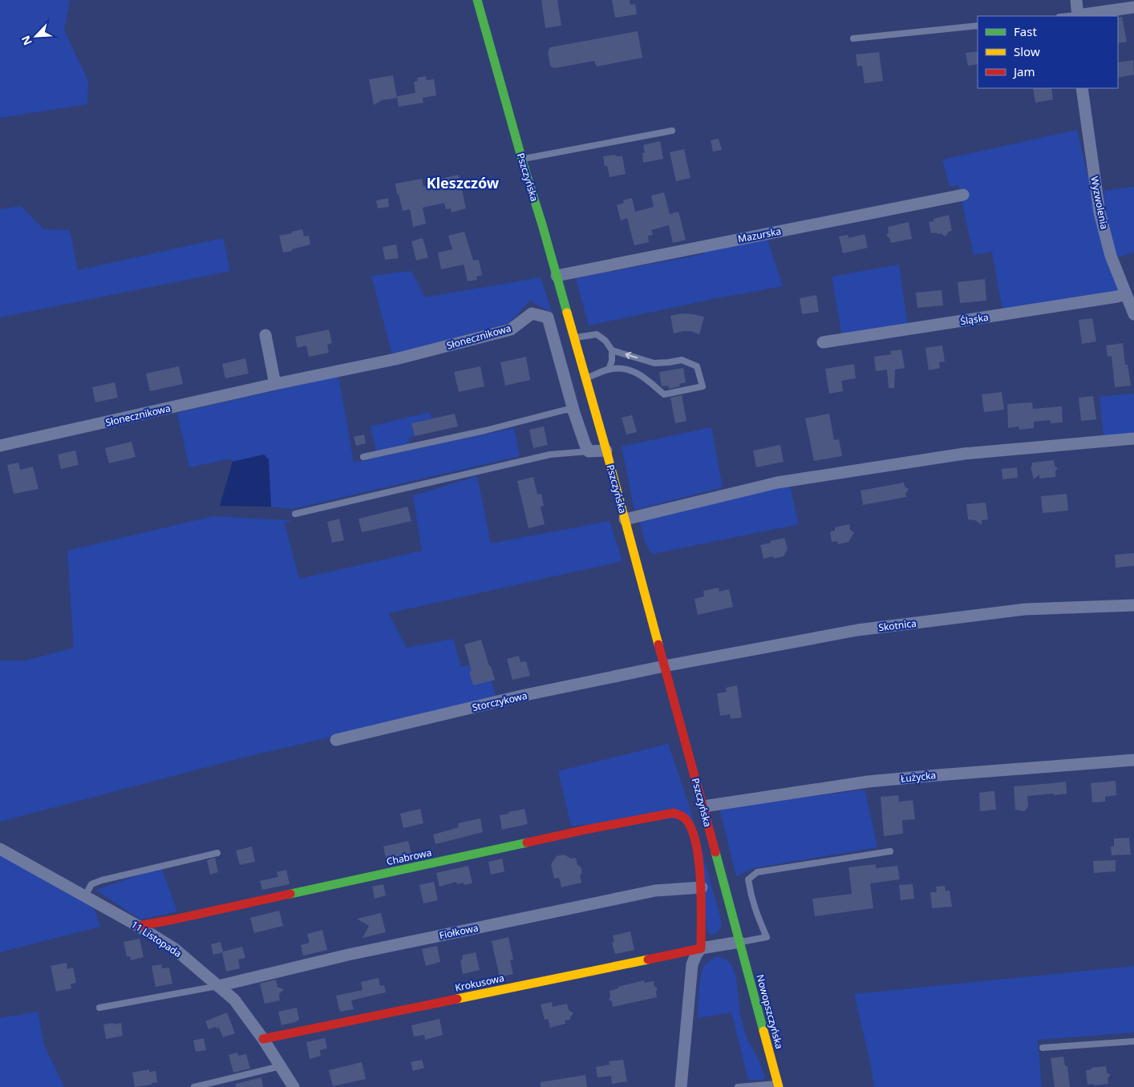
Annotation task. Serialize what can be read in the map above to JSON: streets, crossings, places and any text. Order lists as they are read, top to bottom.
{
  "streets": {
    "street": [
      "Pszczyńska",
      "Wyzwolenia",
      "Mazurska",
      "Śląska",
      "Słonecznikowa",
      "Skotnica",
      "Storczykowa",
      "Łużycka",
      "Chabrowa",
      "Fiołkowa",
      "11 Listopada",
      "Krokusowa",
      "Nowopszczyńska"
    ]
  },
  "crossings": [
    ["Pszczyńska", "Mazurska"],
    ["Pszczyńska", "Skotnica"],
    ["Pszczyńska", "Storczykowa"],
    ["Pszczyńska", "Łużycka"],
    ["Pszczyńska", "Chabrowa"],
    ["Pszczyńska", "Fiołkowa"],
    ["Pszczyńska", "Krokusowa"],
    ["Pszczyńska", "Nowopszczyńska"],
    ["Wyzwolenia", "Śląska"],
    ["Skotnica", "Storczykowa"],
    ["Chabrowa", "11 Listopada"],
    ["Fiołkowa", "11 Listopada"],
    ["11 Listopada", "Krokusowa"]
  ],
  "districts": ["Kleszczów"],
  "legend": ["Fast", "Slow", "Jam"],
  "north": "bottom left"
}
